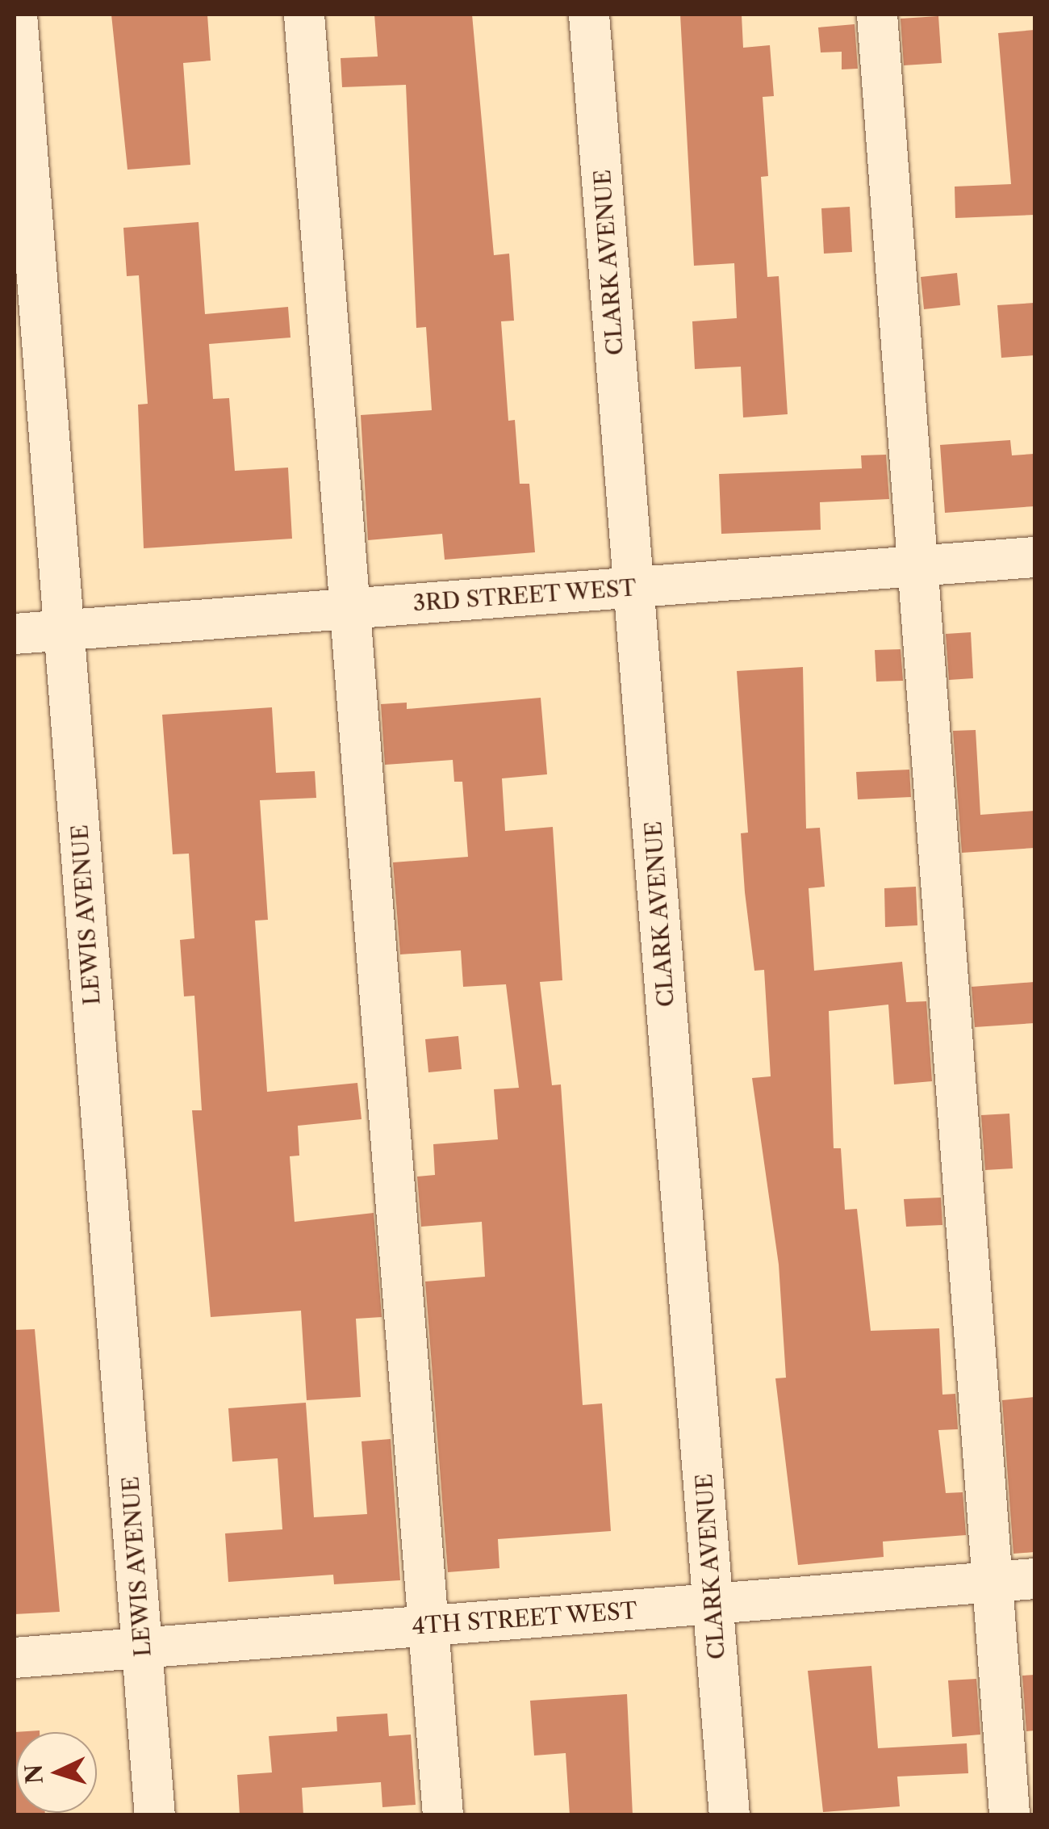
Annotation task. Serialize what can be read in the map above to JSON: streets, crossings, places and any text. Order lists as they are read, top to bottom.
{
  "streets": {
    "street": [
      "CLARK AVENUE",
      "3RD STREET WEST",
      "LEWIS AVENUE",
      "4TH STREET WEST"
    ]
  },
  "crossings": [
    ["CLARK AVENUE", "3RD STREET WEST"],
    ["CLARK AVENUE", "4TH STREET WEST"],
    ["3RD STREET WEST", "LEWIS AVENUE"],
    ["LEWIS AVENUE", "4TH STREET WEST"]
  ],
  "north": "left"
}
